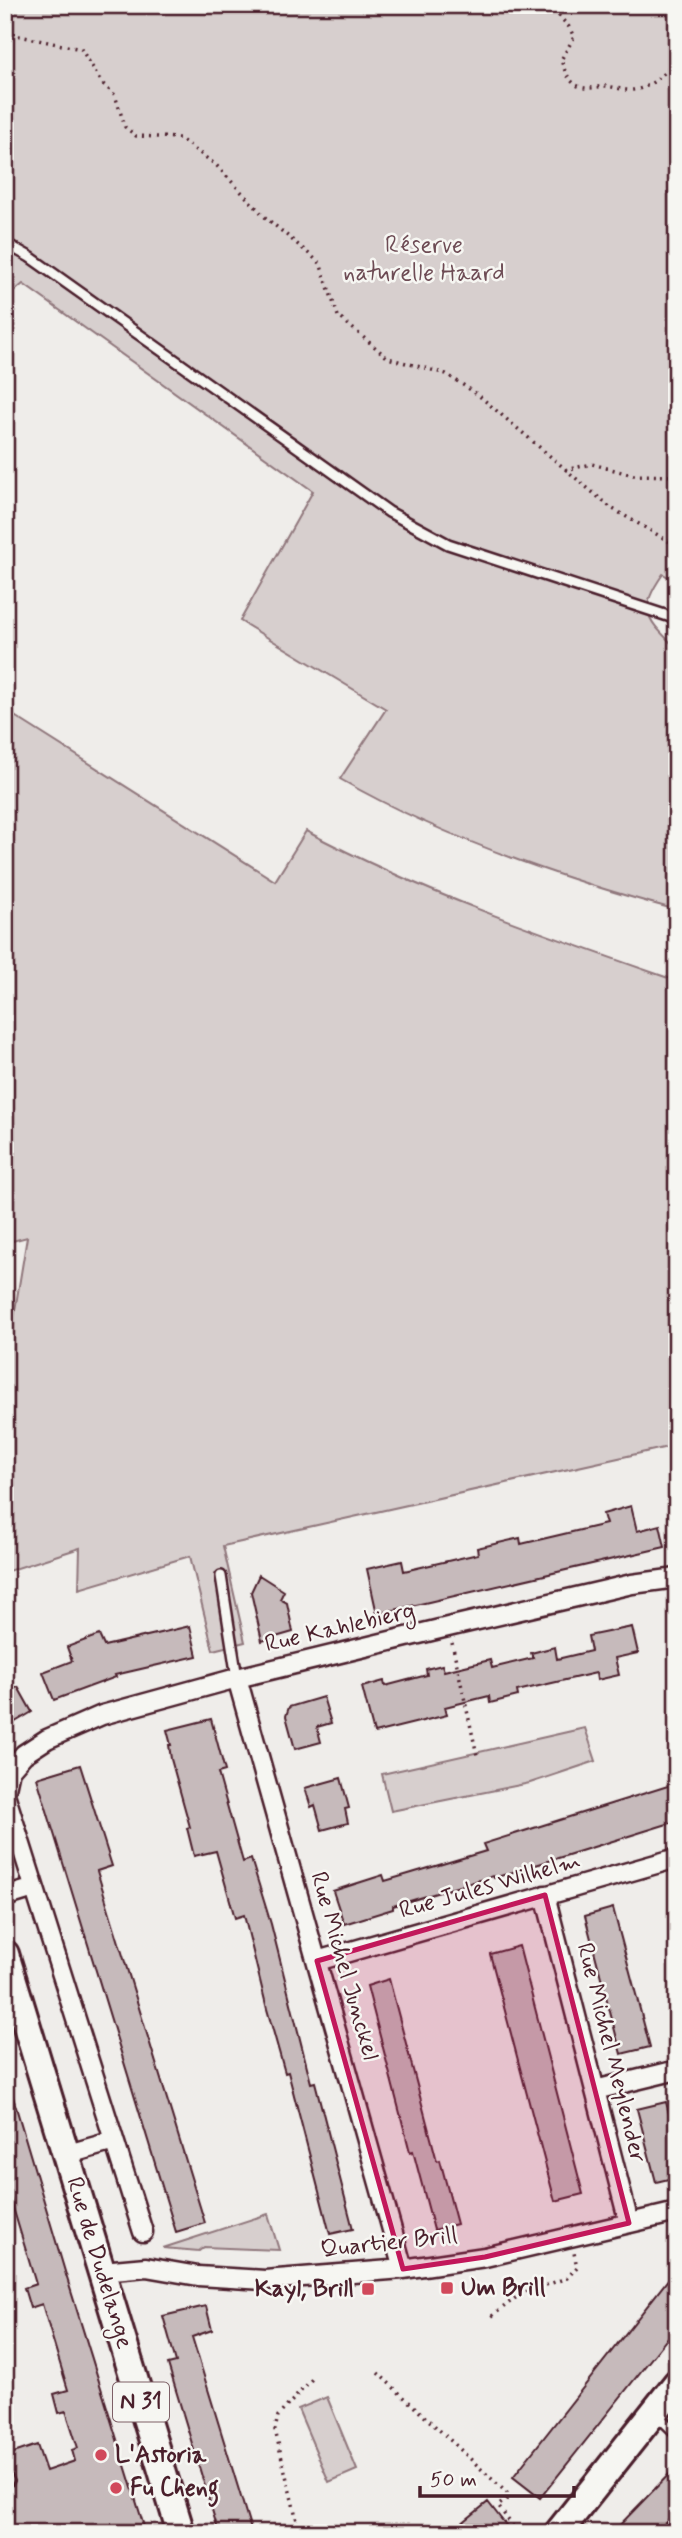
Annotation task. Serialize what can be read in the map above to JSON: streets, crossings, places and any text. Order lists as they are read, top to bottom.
{
  "streets": {
    "main road": ["Rue de Dudelange", "N 31"],
    "street": [
      "Rue Kahlebierg",
      "Rue Jules Wilhelm",
      "Rue Michel Junckel",
      "Rue Michel Meylender",
      "Quartier Brill"
    ]
  },
  "crossings": [
    ["Rue Kahlebierg", "Rue Michel Junckel"],
    ["Rue Kahlebierg", "Rue de Dudelange"],
    ["Rue Jules Wilhelm", "Rue Michel Junckel"],
    ["Rue Jules Wilhelm", "Rue Michel Meylender"],
    ["Rue Michel Junckel", "Quartier Brill"],
    ["Rue Michel Meylender", "Quartier Brill"],
    ["Quartier Brill", "Rue de Dudelange"]
  ],
  "parks": ["Réserve naturelle Haard"],
  "places": {
    "transit": ["Um Brill", "Kayl, Brill"],
    "other": ["L'Astoria", "Fu Cheng"]
  },
  "scale_bar": "50 m"
}
